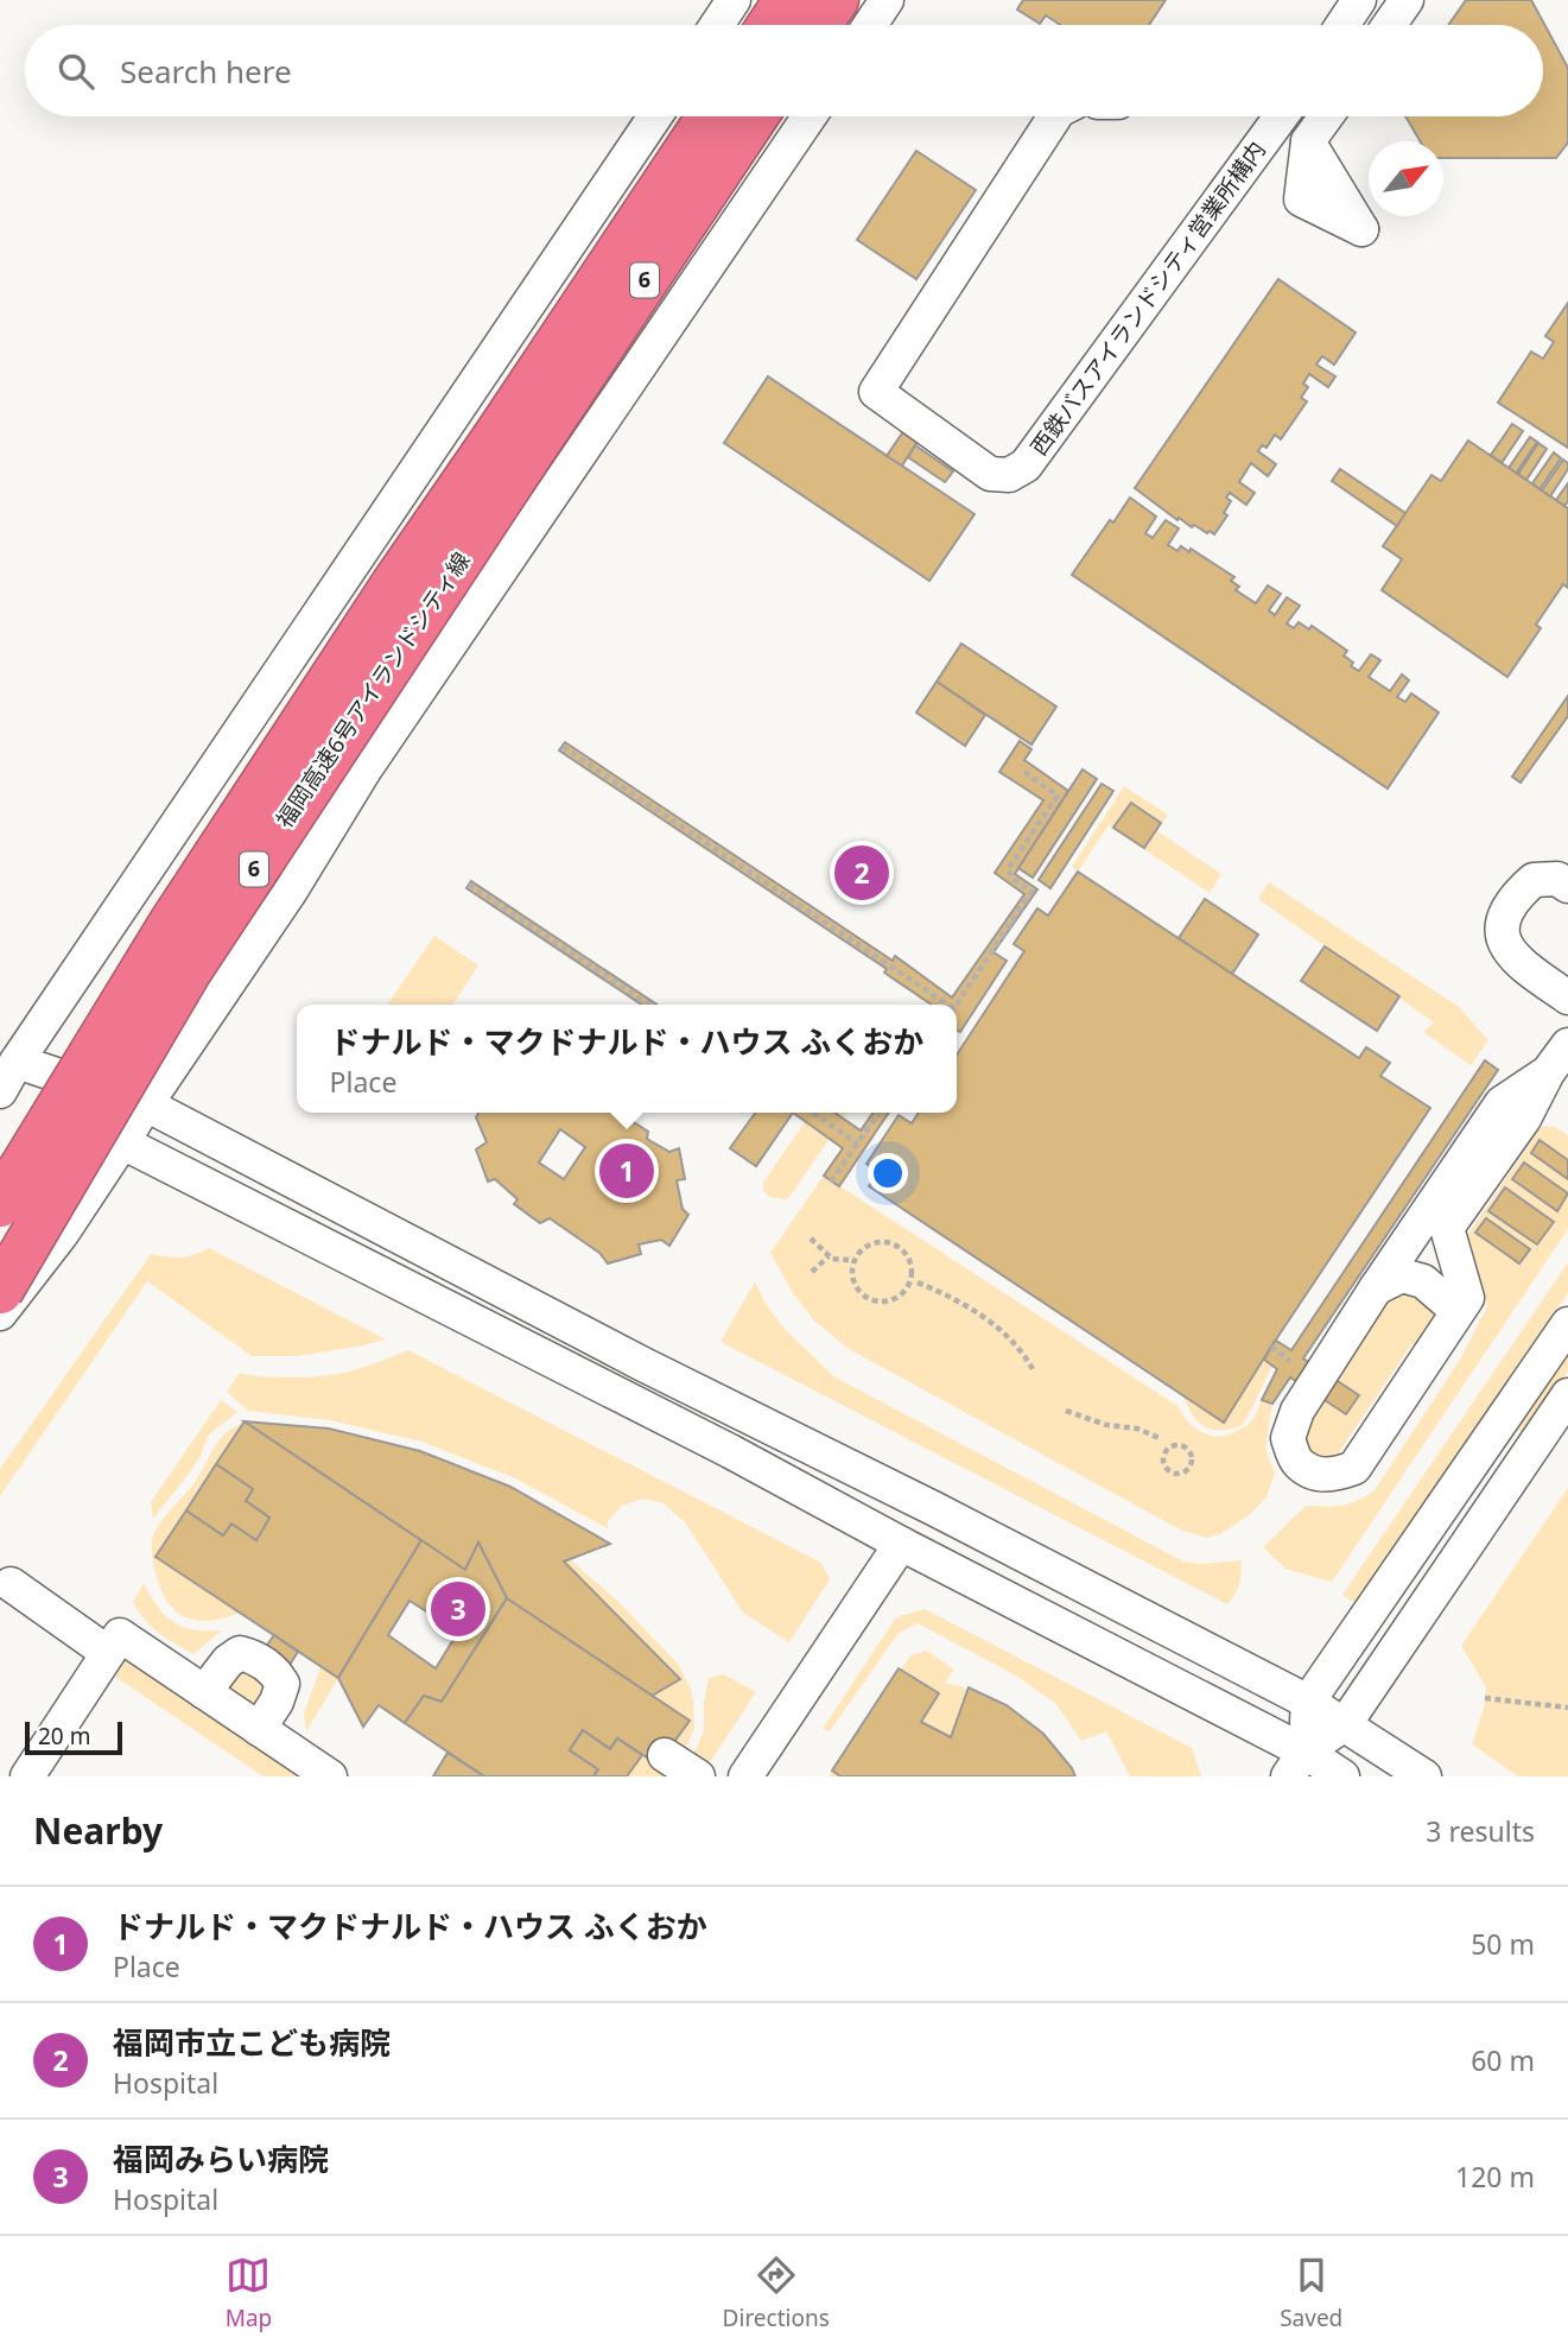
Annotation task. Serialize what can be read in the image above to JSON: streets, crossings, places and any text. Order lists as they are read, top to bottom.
{
  "streets": {
    "highway": ["6", "福岡高速6号アイランドシティ線"],
    "street": ["西鉄バスアイランドシティ営業所構内"]
  },
  "scale_bar": "20 m",
  "north": "top right",
  "page": {
    "search": "Search here",
    "pins": ["2", "1", "3"],
    "popup": ["ドナルド・マクドナルド・ハウス ふくおか", "Place"],
    "scale": "20 m",
    "heading": ["Nearby", "3 results"],
    "list": [
      {
        "mark": "1",
        "name": "ドナルド・マクドナルド・ハウス ふくおか",
        "note": "Place",
        "value": "50 m"
      },
      {
        "mark": "2",
        "name": "福岡市立こども病院",
        "note": "Hospital",
        "value": "60 m"
      },
      {
        "mark": "3",
        "name": "福岡みらい病院",
        "note": "Hospital",
        "value": "120 m"
      }
    ],
    "nav": ["Map", "Directions", "Saved"]
  }
}
